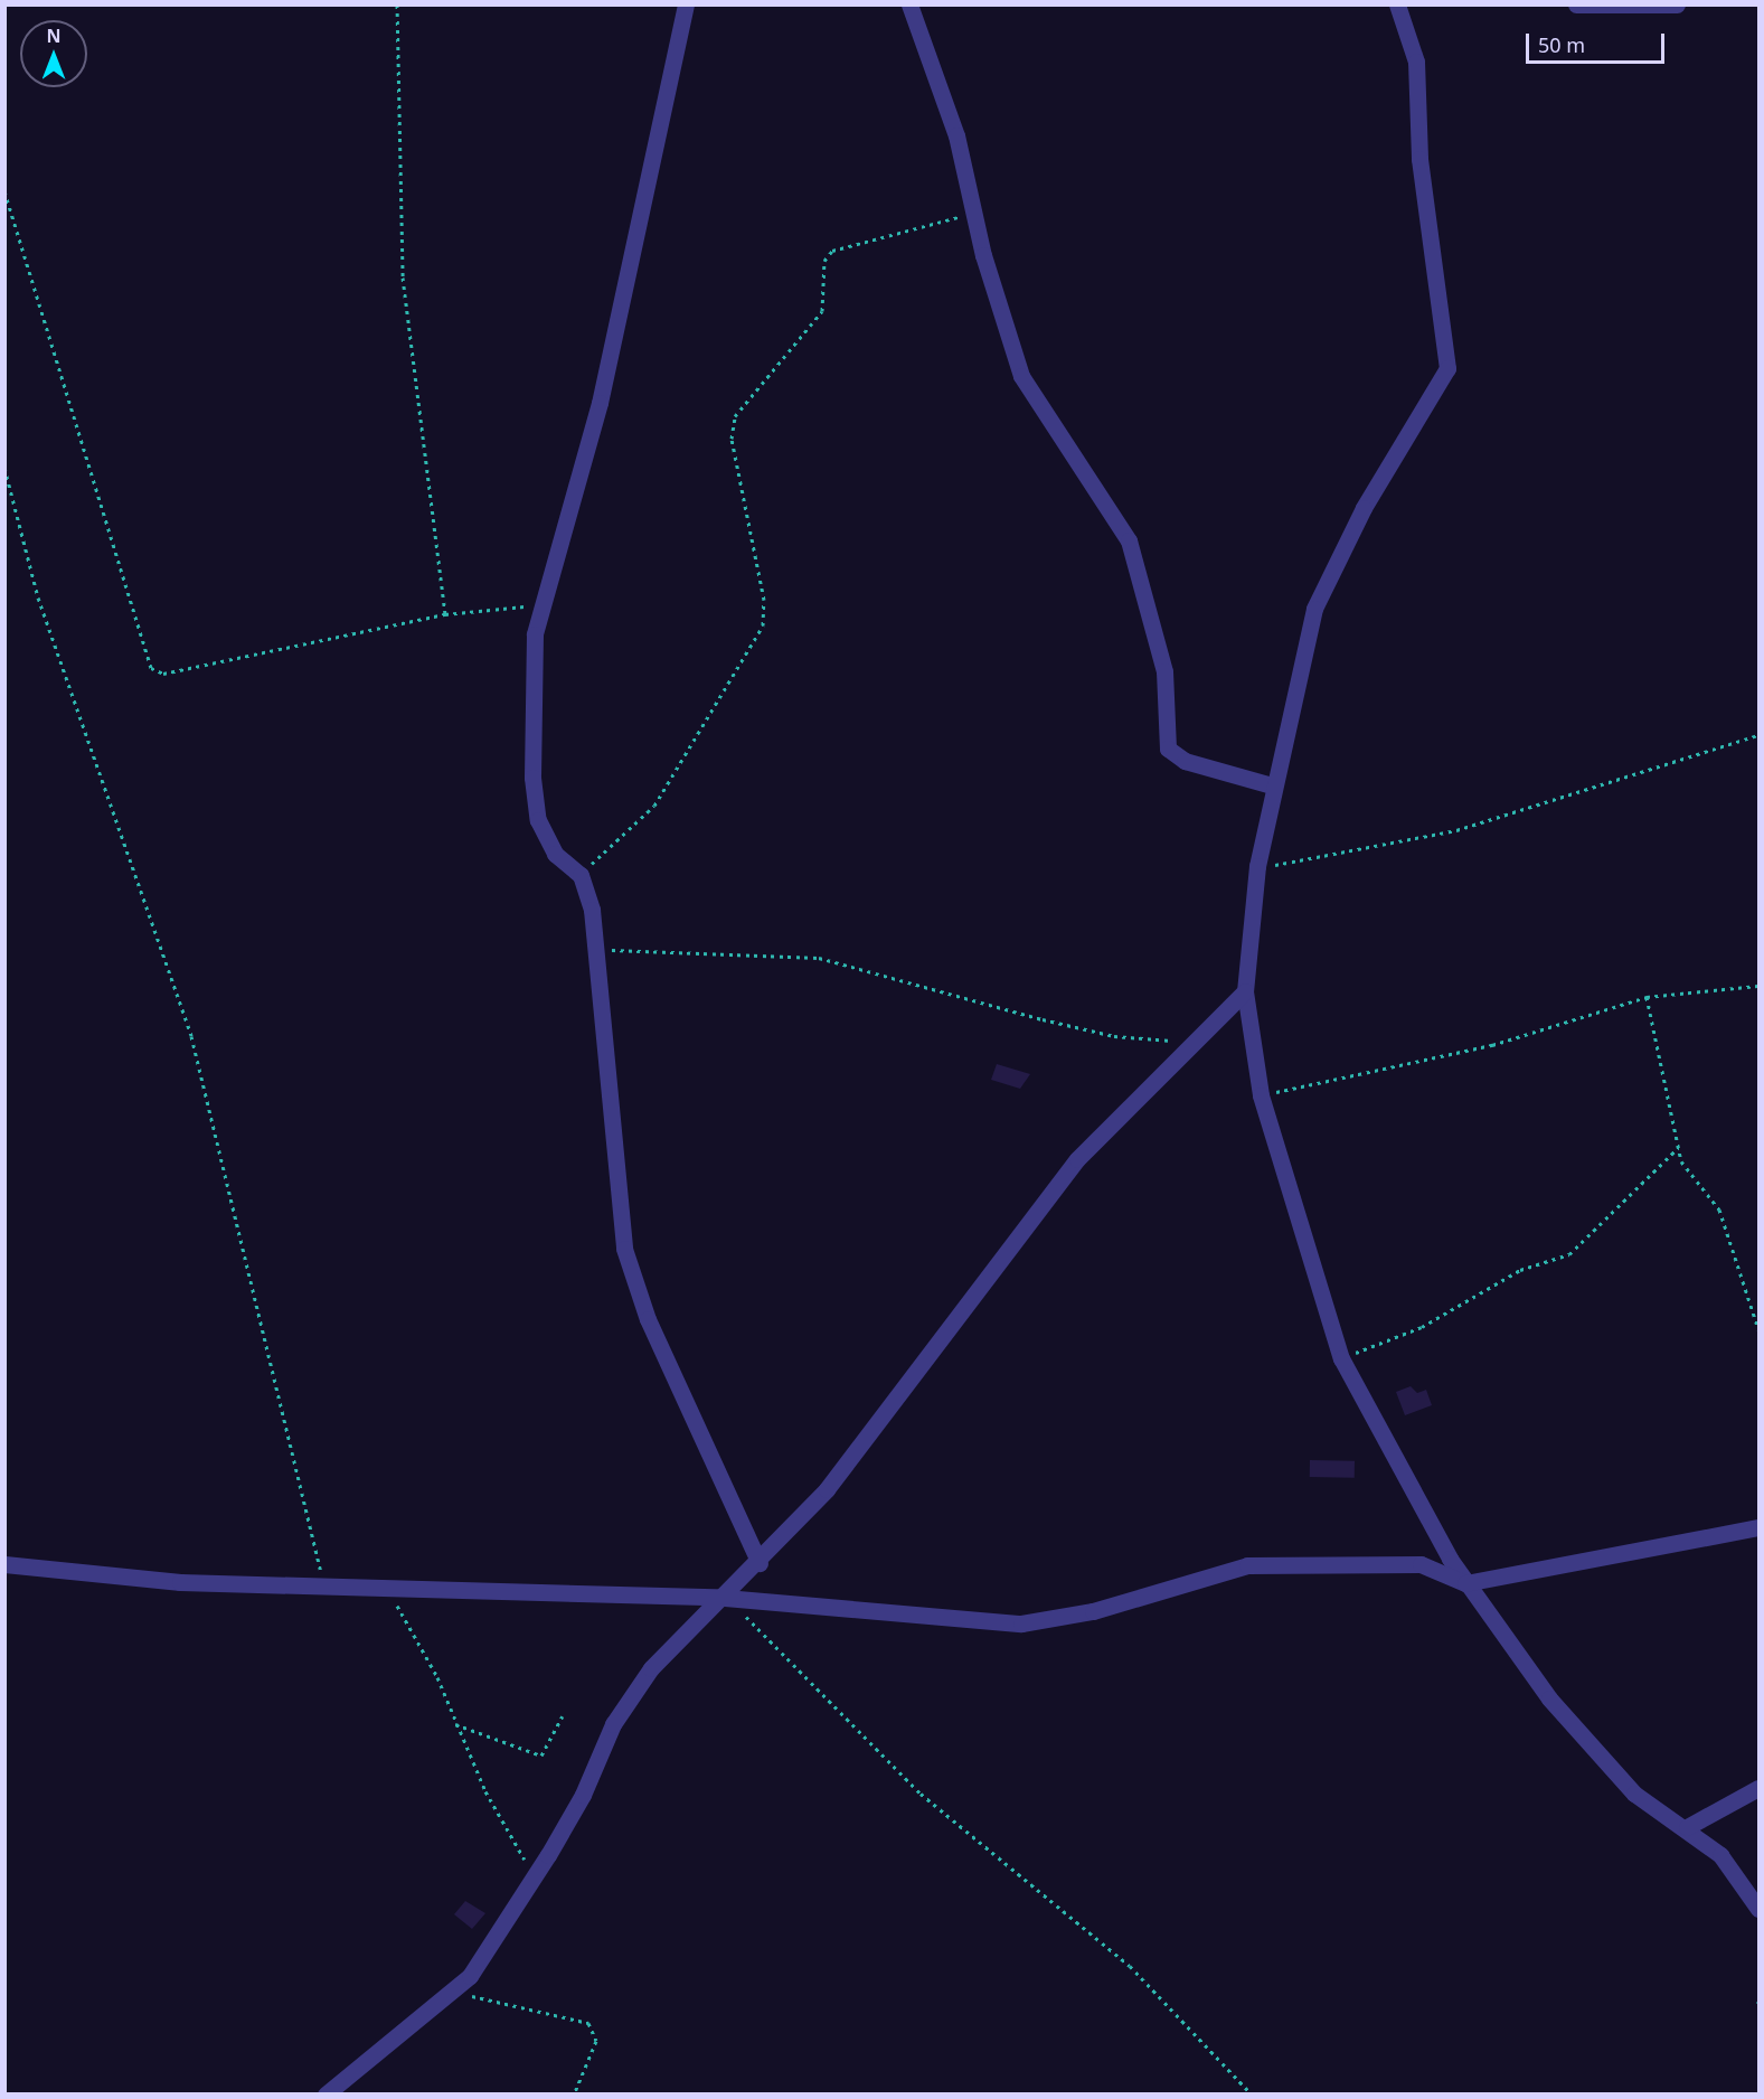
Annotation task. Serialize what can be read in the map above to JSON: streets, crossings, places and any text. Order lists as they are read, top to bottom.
{
  "scale_bar": "50 m",
  "north": "top"
}
